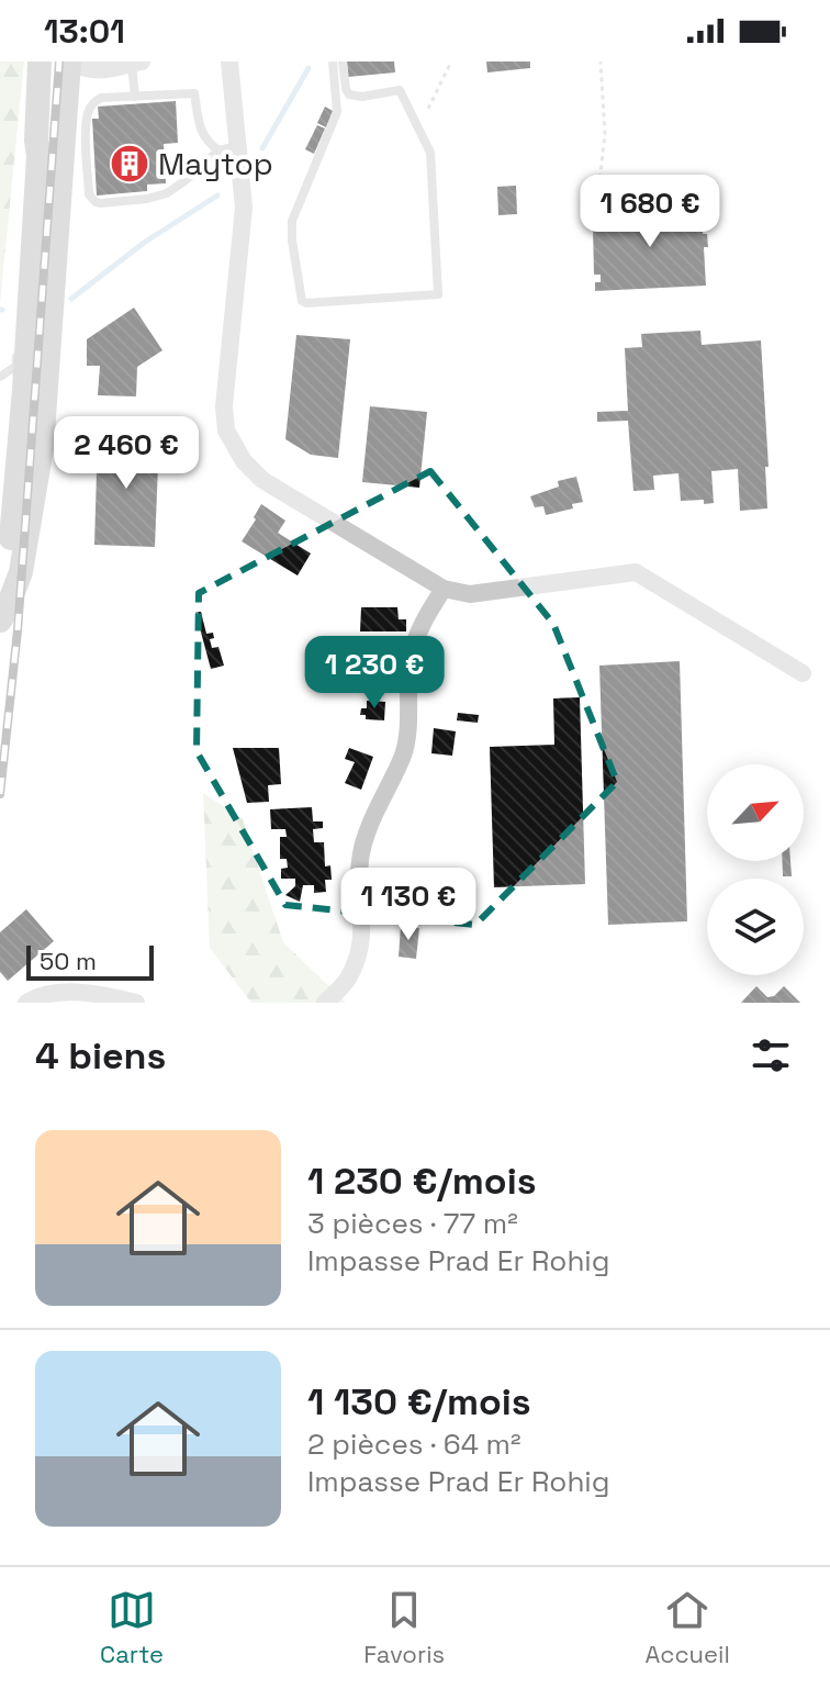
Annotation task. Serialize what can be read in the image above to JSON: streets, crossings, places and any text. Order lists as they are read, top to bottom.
{
  "places": {
    "building": ["Maytop"]
  },
  "scale_bar": "50 m",
  "north": "top right",
  "page": {
    "status": "13:01",
    "price": [
      "1 680 €",
      "2 460 €",
      "1 230 €",
      "1 130 €"
    ],
    "scale": "50 m",
    "heading": "4 biens",
    "list": [
      {
        "name": "1 230 €/mois",
        "note": "3 pièces · 77 m² · Impasse Prad Er Rohig"
      },
      {
        "name": "1 130 €/mois",
        "note": "2 pièces · 64 m² · Impasse Prad Er Rohig"
      }
    ],
    "tabs": ["Carte", "Favoris", "Accueil"]
  }
}
